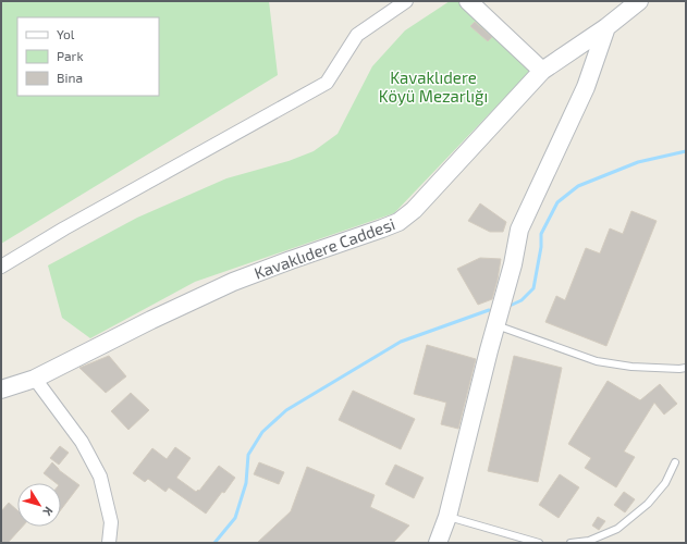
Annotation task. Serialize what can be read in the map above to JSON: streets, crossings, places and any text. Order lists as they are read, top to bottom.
{
  "streets": {
    "street": ["Kavaklıdere Caddesi"]
  },
  "parks": ["Kavaklıdere Köyü Mezarlığı"],
  "legend": ["Yol", "Park", "Bina"],
  "north": "bottom right"
}
